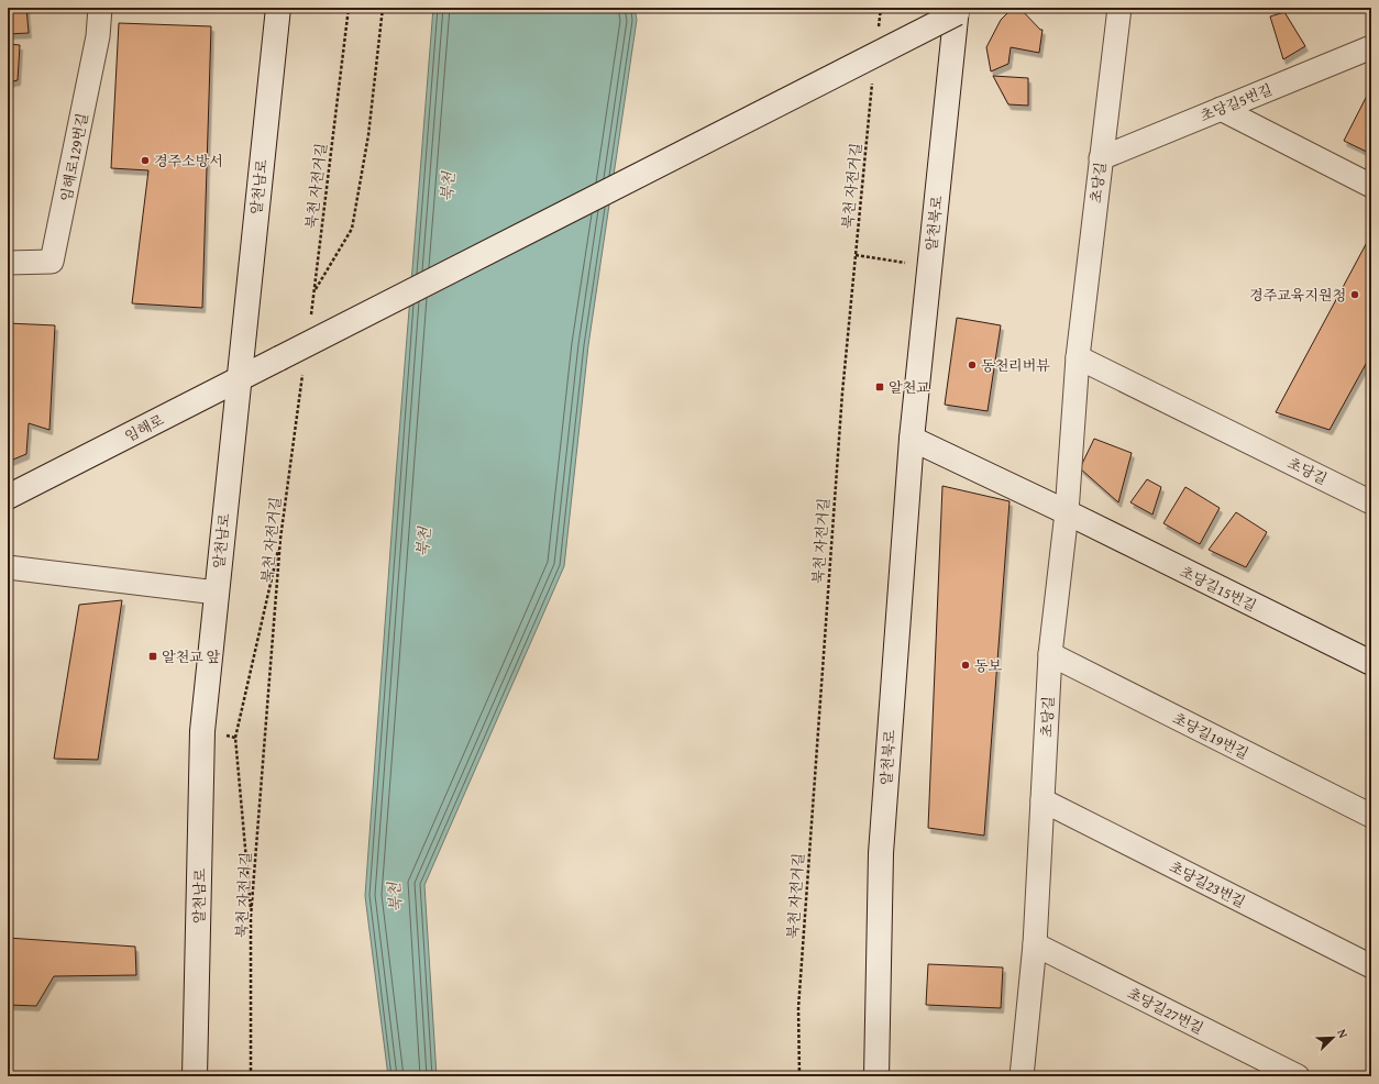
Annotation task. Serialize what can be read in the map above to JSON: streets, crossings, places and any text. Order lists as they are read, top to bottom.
{
  "streets": {
    "street": [
      "초당길5번길",
      "임해로129번길",
      "초당길",
      "알천남로",
      "알천북로",
      "임해로",
      "초당길15번길",
      "초당길19번길",
      "초당길23번길",
      "초당길27번길"
    ],
    "path": ["북천 자전거길"]
  },
  "crossings": [
    ["초당길5번길", "초당길"],
    ["초당길", "초당길15번길"],
    ["초당길", "초당길19번길"],
    ["초당길", "초당길23번길"],
    ["초당길", "초당길27번길"],
    ["알천남로", "임해로"],
    ["알천북로", "임해로"]
  ],
  "water": ["북천"],
  "places": {
    "other": [
      "경주소방서",
      "경주교육지원청",
      "동천리버뷰",
      "동보"
    ],
    "transit": ["알천교", "알천교 앞"]
  },
  "north": "top right"
}
